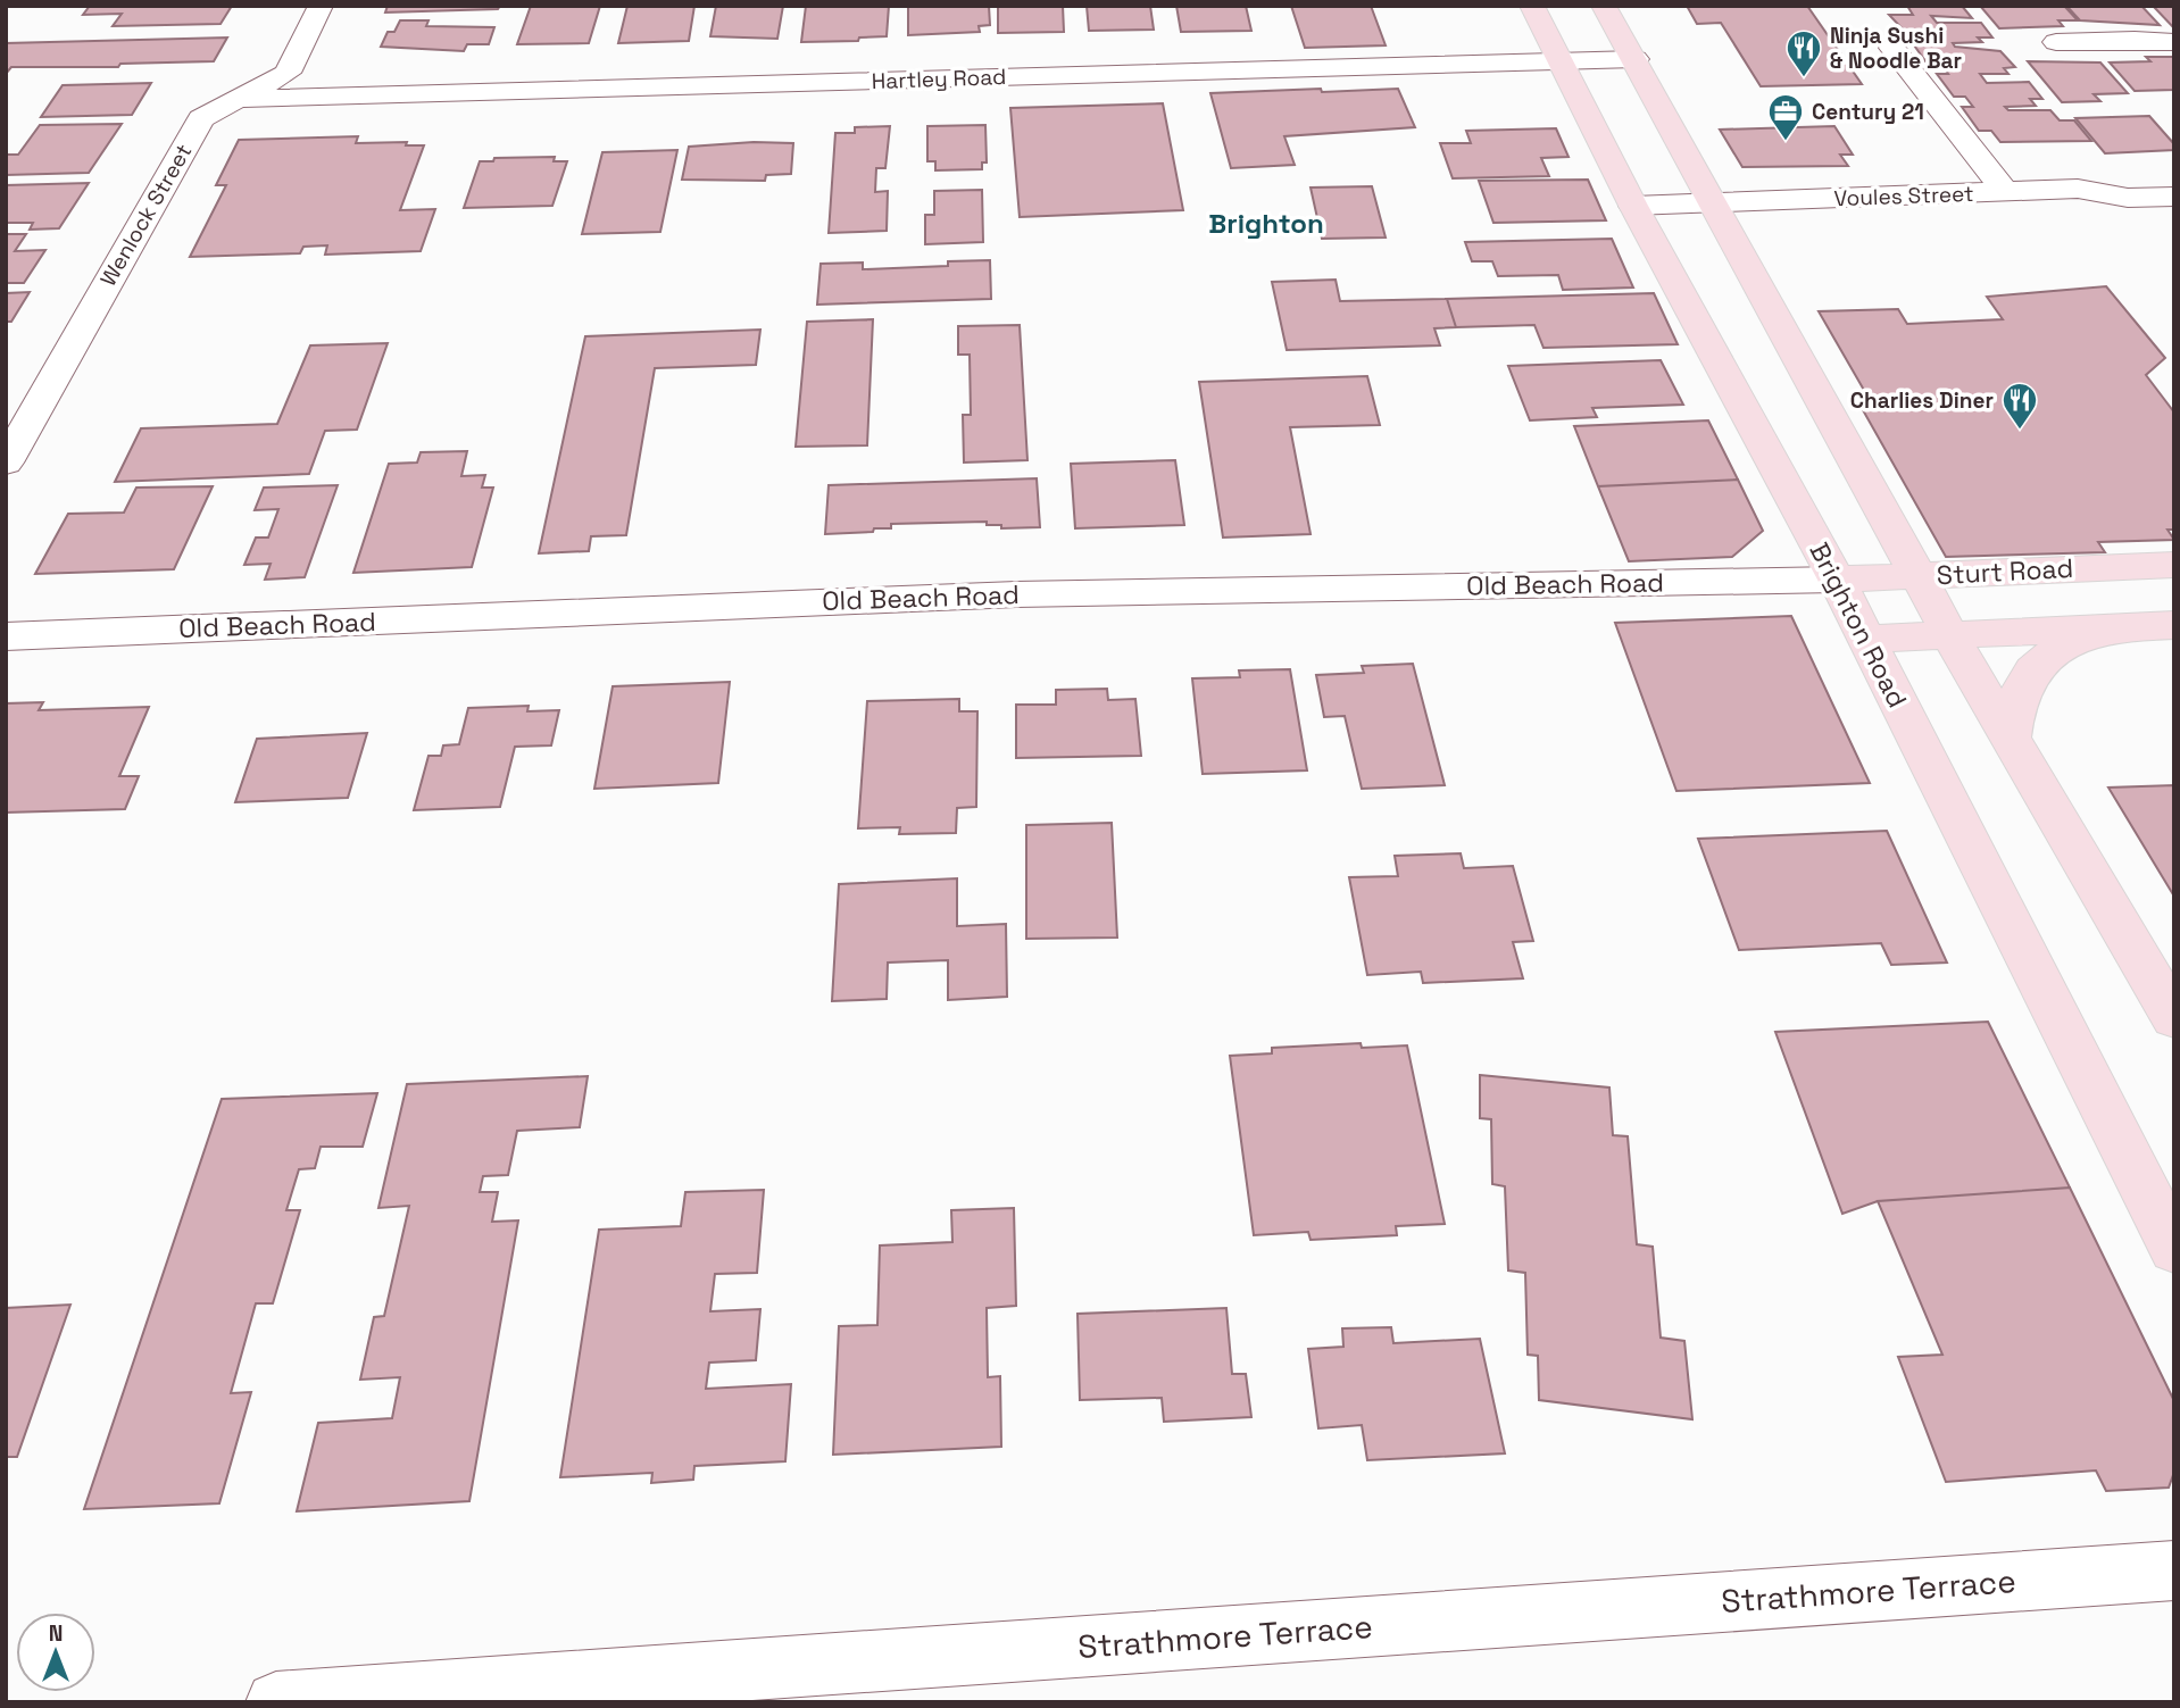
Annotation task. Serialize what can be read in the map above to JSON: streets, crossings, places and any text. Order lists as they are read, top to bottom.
{
  "streets": {
    "main road": ["Sturt Road", "Brighton Road"],
    "street": [
      "Hartley Road",
      "Voules Street",
      "Wenlock Street",
      "Old Beach Road",
      "Strathmore Terrace"
    ]
  },
  "crossings": [
    ["Hartley Road", "Wenlock Street"],
    ["Hartley Road", "Brighton Road"],
    ["Voules Street", "Brighton Road"],
    ["Sturt Road", "Old Beach Road"],
    ["Sturt Road", "Brighton Road"],
    ["Old Beach Road", "Brighton Road"]
  ],
  "districts": ["Brighton"],
  "places": {
    "restaurant": ["Ninja Sushi & Noodle Bar", "Charlies Diner"],
    "office": ["Century 21"]
  },
  "north": "top"
}
